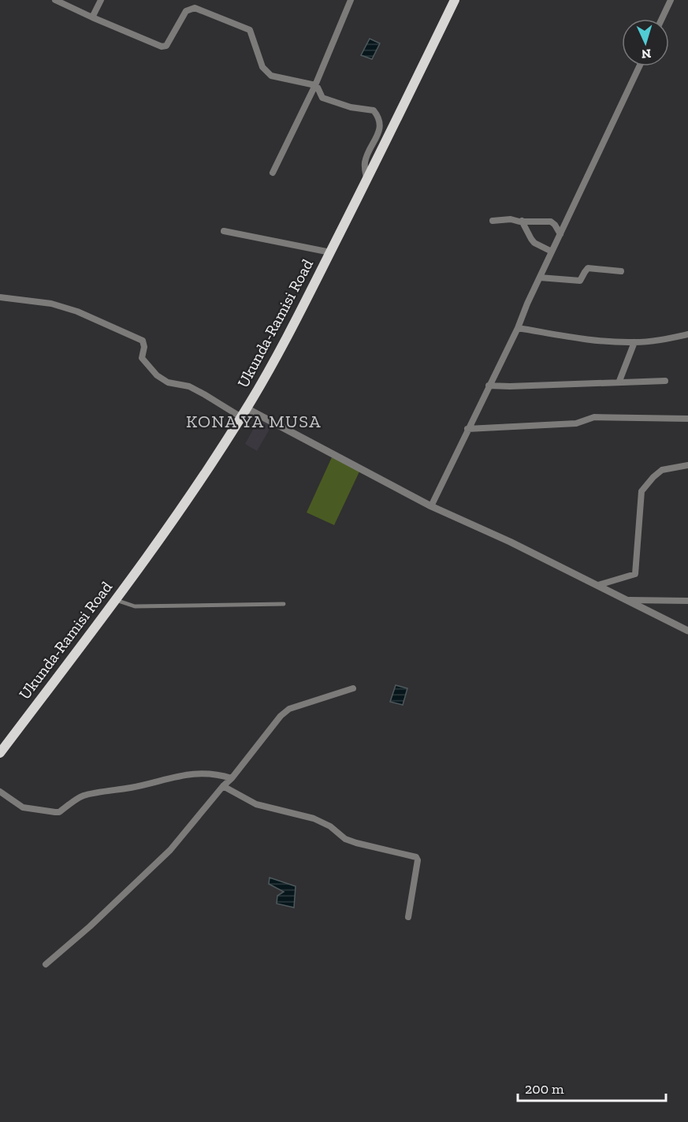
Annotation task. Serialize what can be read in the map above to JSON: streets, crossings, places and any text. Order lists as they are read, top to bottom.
{
  "streets": {
    "highway": ["Ukunda-Ramisi Road"]
  },
  "districts": ["KONA YA MUSA"],
  "scale_bar": "200 m",
  "north": "bottom"
}
